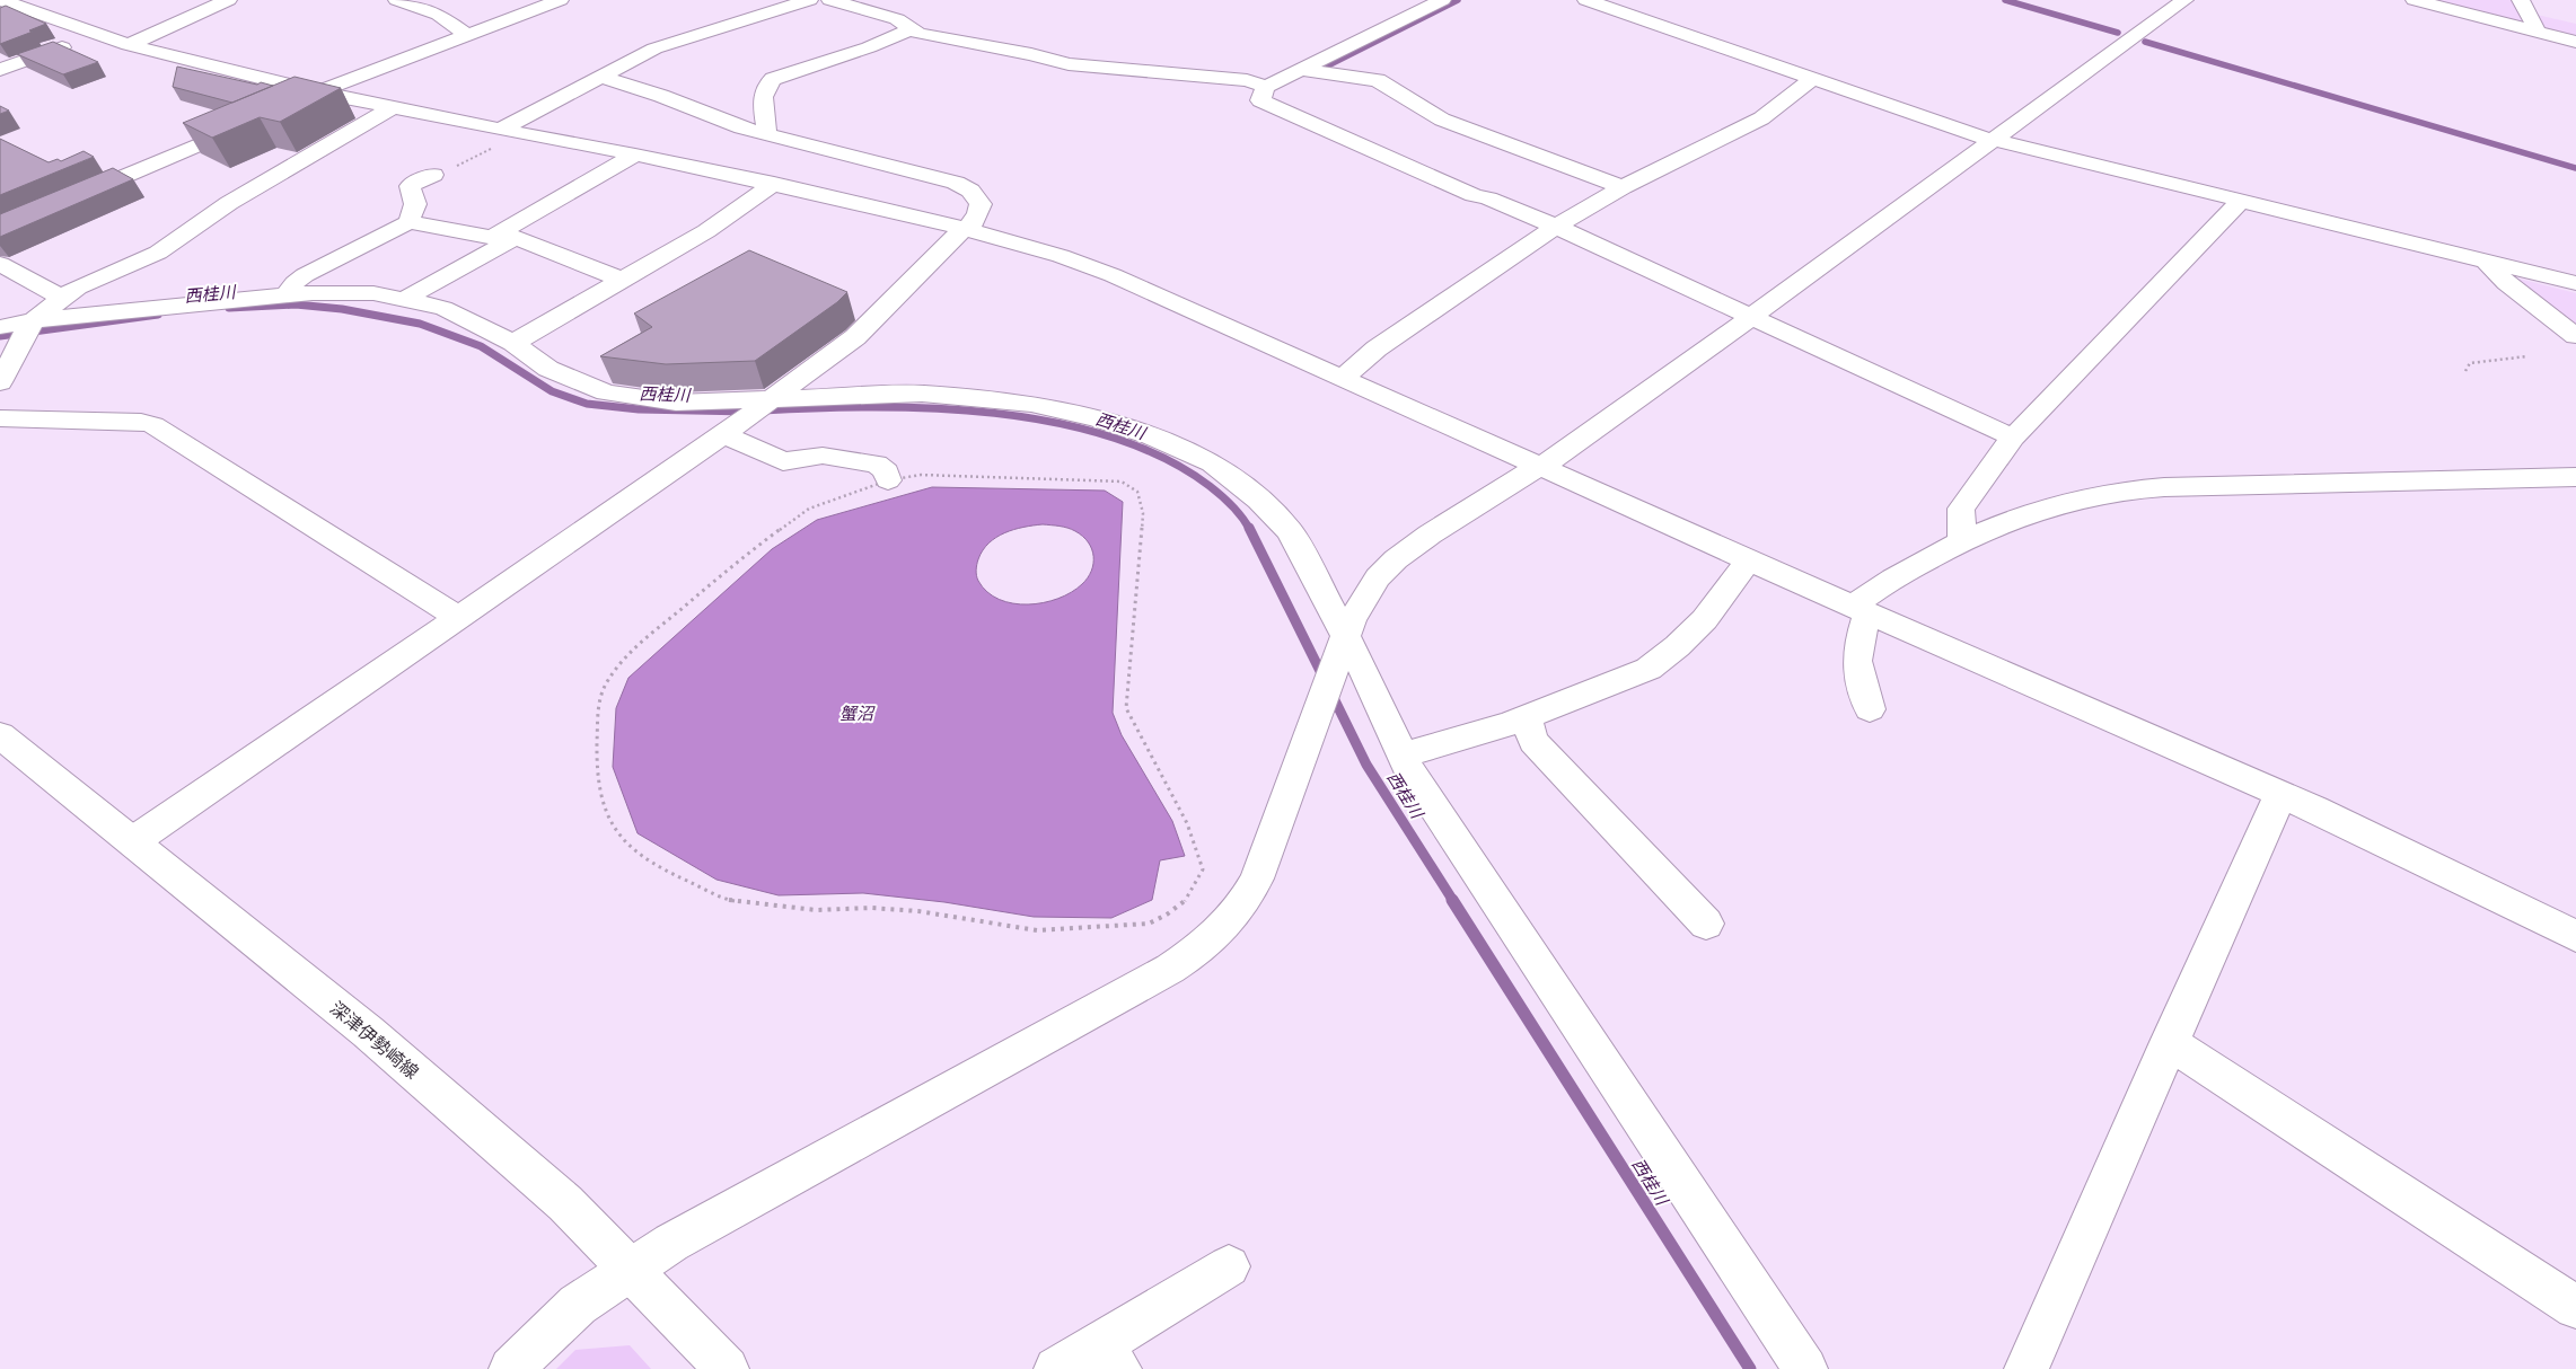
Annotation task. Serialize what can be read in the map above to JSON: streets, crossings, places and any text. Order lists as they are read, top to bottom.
{
  "streets": {
    "street": ["深津伊勢崎線"]
  },
  "water": ["西桂川", "蟹沼"]
}
